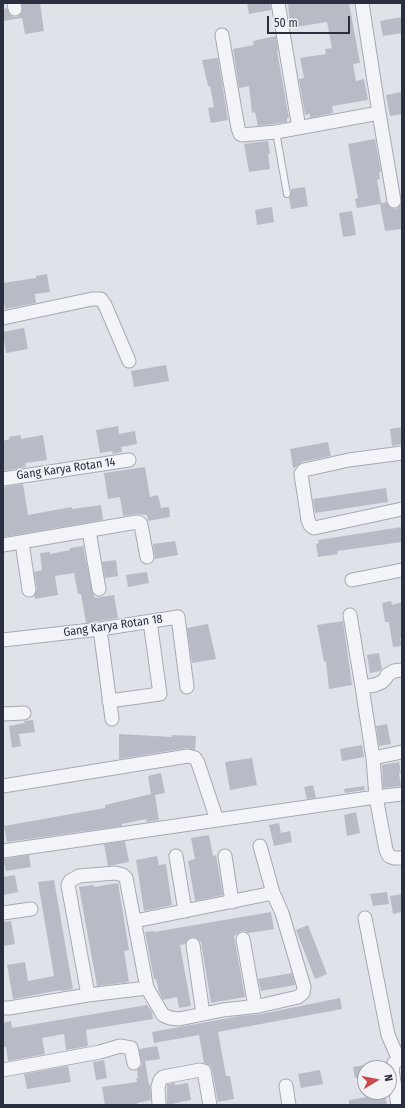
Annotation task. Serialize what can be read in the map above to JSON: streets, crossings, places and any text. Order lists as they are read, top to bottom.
{
  "streets": {
    "street": ["Gang Karya Rotan 14", "Gang Karya Rotan 18"]
  },
  "scale_bar": "50 m",
  "north": "right"
}
